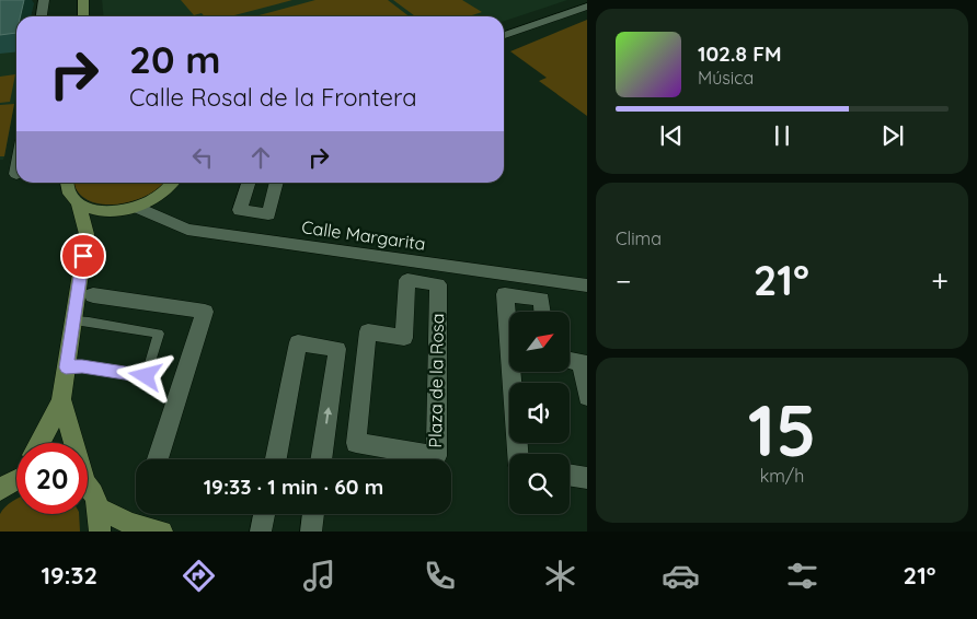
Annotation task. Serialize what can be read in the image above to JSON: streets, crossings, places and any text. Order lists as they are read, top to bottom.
{
  "streets": {
    "street": ["Calle Margarita", "Plaza de la Rosa"]
  },
  "north": "top right",
  "page": {
    "turn": ["20 m", "Calle Rosal de la Frontera"],
    "song": ["102.8 FM", "Música"],
    "tile": [
      "Clima",
      ["15", "km/h"]
    ],
    "heat": ["−", "21°", "+"],
    "limit": "20",
    "trip": "19:33 · 1 min · 60 m",
    "tabs": ["19:32", "21°"]
  }
}
